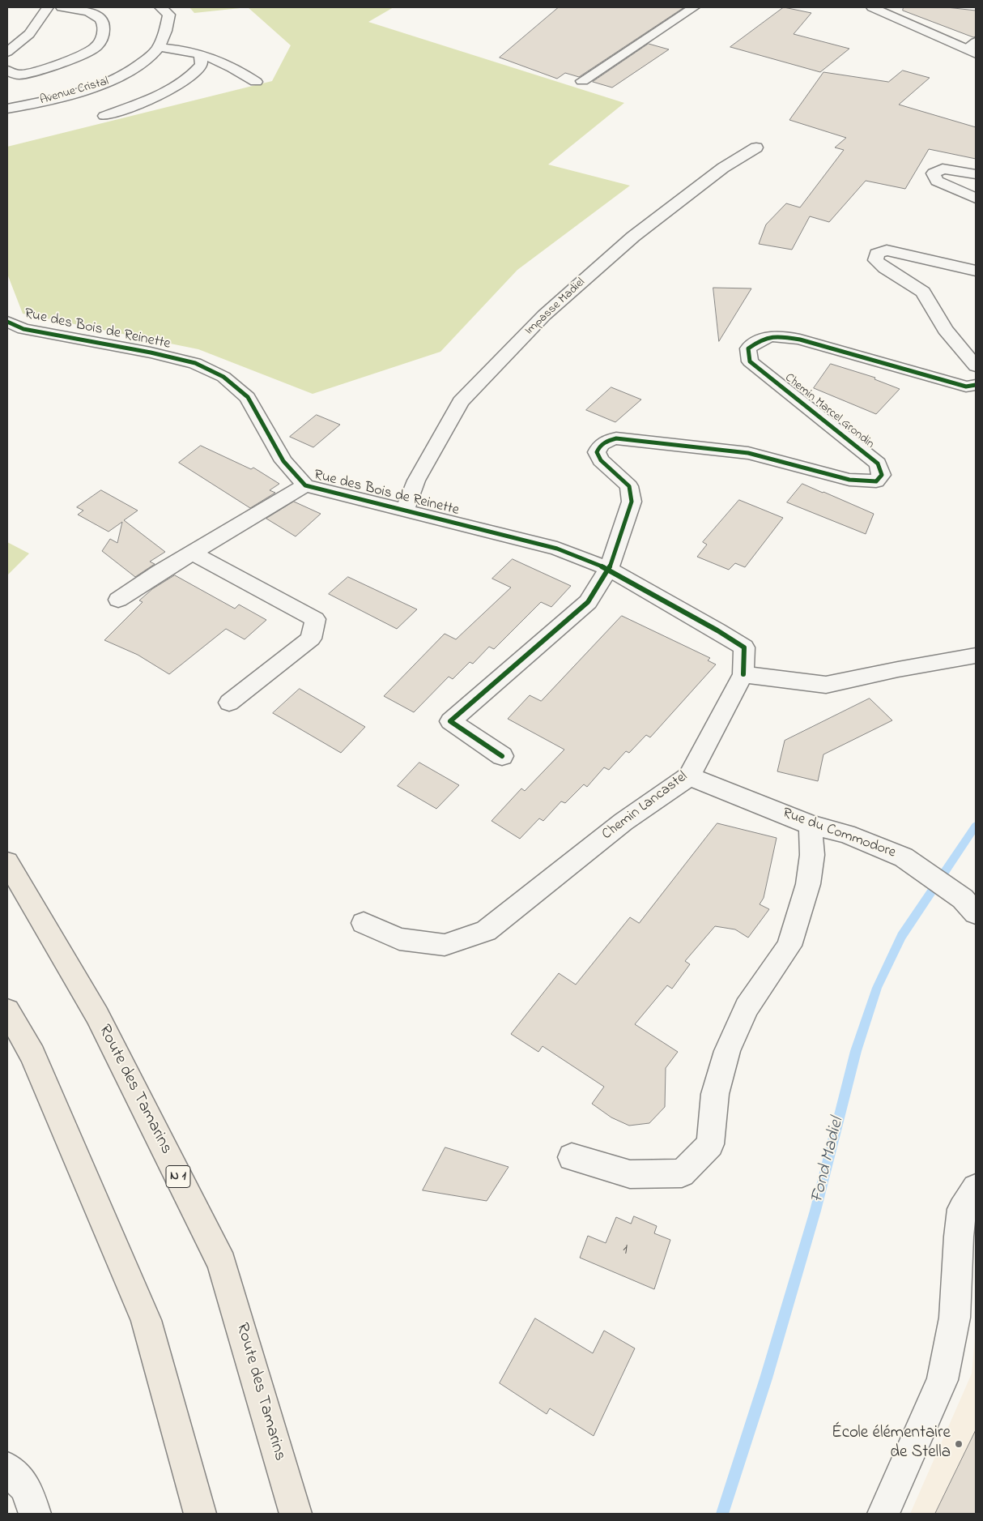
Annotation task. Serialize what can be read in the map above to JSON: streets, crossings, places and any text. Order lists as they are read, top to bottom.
{
  "streets": {
    "highway": ["Route des Tamarins", "N 1"],
    "street": [
      "Avenue Cristal",
      "Impasse Madiel",
      "Rue des Bois de Reinette",
      "Chemin Marcel Grondin",
      "Chemin Lancastel",
      "Rue du Commodore"
    ]
  },
  "crossings": [
    ["Impasse Madiel", "Rue des Bois de Reinette"],
    ["Rue des Bois de Reinette", "Chemin Marcel Grondin"],
    ["Rue des Bois de Reinette", "Chemin Lancastel"],
    ["Chemin Lancastel", "Rue du Commodore"]
  ],
  "water": ["Fond Madiel"],
  "places": ["École élémentaire de Stella"],
  "house_numbers": ["1"]
}
